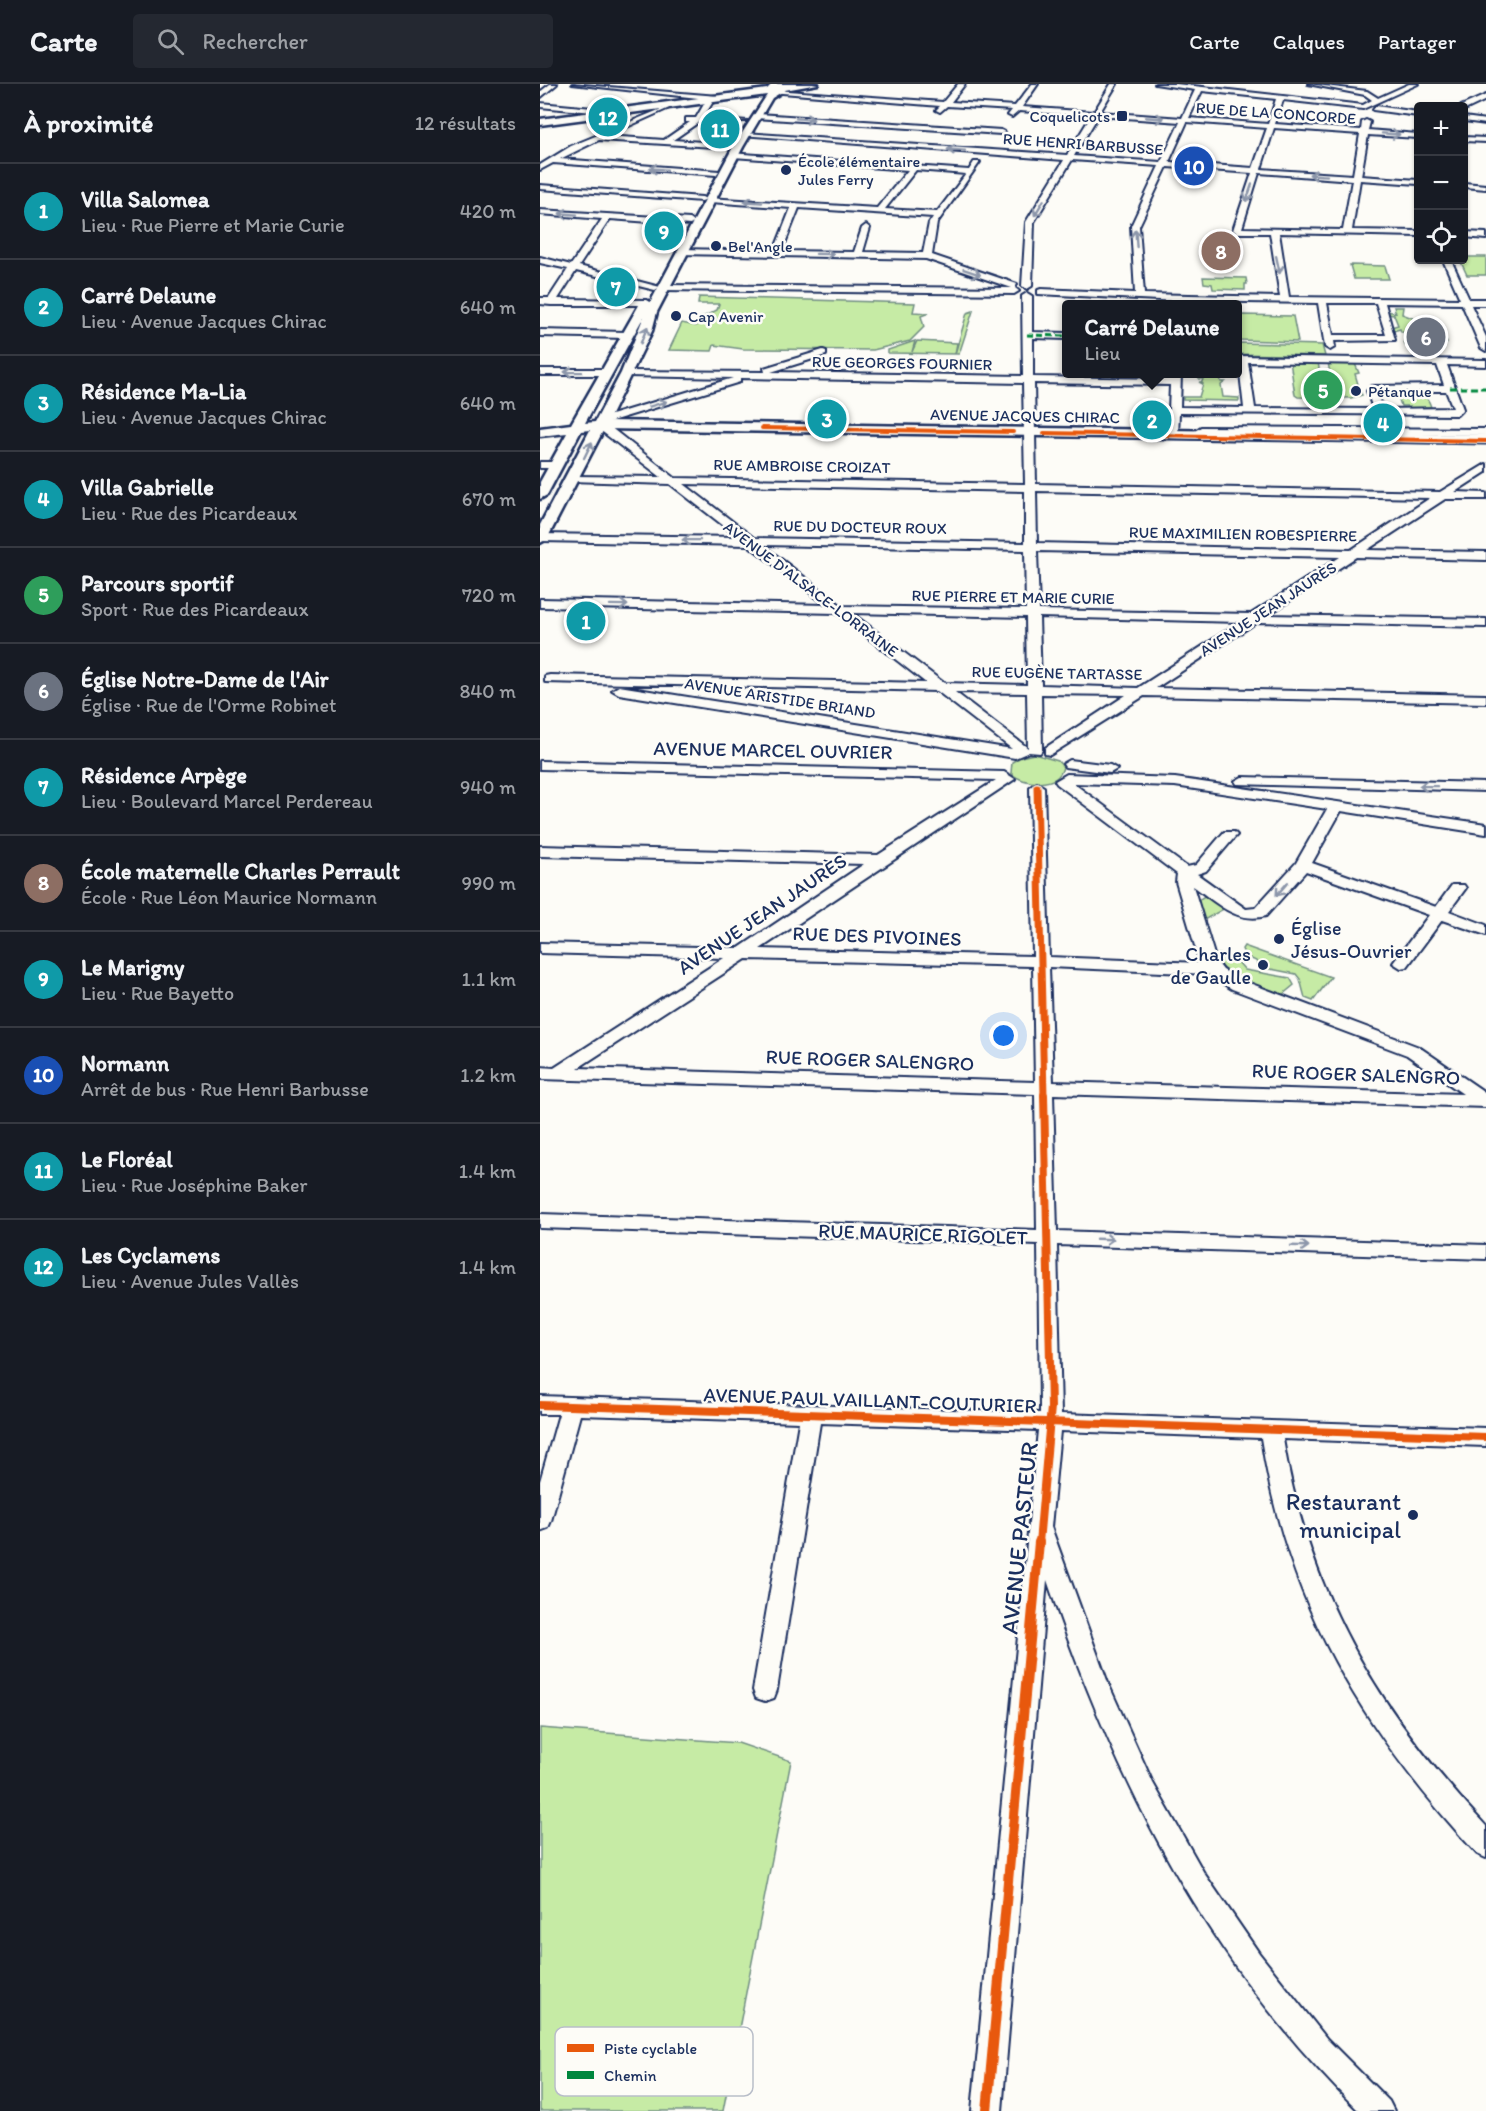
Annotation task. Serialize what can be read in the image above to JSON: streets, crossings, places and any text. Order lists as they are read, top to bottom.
{
  "streets": {
    "main road": ["AVENUE JACQUES CHIRAC"],
    "street": [
      "RUE DE LA CONCORDE",
      "RUE HENRI BARBUSSE",
      "RUE GEORGES FOURNIER",
      "RUE AMBROISE CROIZAT",
      "RUE DU DOCTEUR ROUX",
      "RUE MAXIMILIEN ROBESPIERRE",
      "AVENUE D'ALSACE-LORRAINE",
      "RUE PIERRE ET MARIE CURIE",
      "AVENUE JEAN JAURÈS",
      "RUE EUGÈNE TARTASSE",
      "AVENUE ARISTIDE BRIAND",
      "AVENUE MARCEL OUVRIER",
      "RUE DES PIVOINES",
      "RUE ROGER SALENGRO",
      "RUE MAURICE RIGOLET",
      "AVENUE PAUL VAILLANT-COUTURIER",
      "AVENUE PASTEUR"
    ]
  },
  "crossings": [
    ["AVENUE JACQUES CHIRAC", "AVENUE D'ALSACE-LORRAINE"],
    ["RUE AMBROISE CROIZAT", "AVENUE D'ALSACE-LORRAINE"],
    ["RUE AMBROISE CROIZAT", "AVENUE JEAN JAURÈS"],
    ["RUE DU DOCTEUR ROUX", "RUE MAXIMILIEN ROBESPIERRE"],
    ["RUE DU DOCTEUR ROUX", "AVENUE D'ALSACE-LORRAINE"],
    ["RUE MAXIMILIEN ROBESPIERRE", "AVENUE JEAN JAURÈS"],
    ["AVENUE D'ALSACE-LORRAINE", "RUE PIERRE ET MARIE CURIE"],
    ["AVENUE D'ALSACE-LORRAINE", "AVENUE JEAN JAURÈS"],
    ["AVENUE D'ALSACE-LORRAINE", "RUE EUGÈNE TARTASSE"],
    ["AVENUE D'ALSACE-LORRAINE", "AVENUE ARISTIDE BRIAND"],
    ["RUE PIERRE ET MARIE CURIE", "AVENUE JEAN JAURÈS"],
    ["AVENUE JEAN JAURÈS", "RUE EUGÈNE TARTASSE"],
    ["AVENUE JEAN JAURÈS", "AVENUE ARISTIDE BRIAND"],
    ["AVENUE JEAN JAURÈS", "AVENUE MARCEL OUVRIER"],
    ["AVENUE JEAN JAURÈS", "RUE DES PIVOINES"],
    ["AVENUE JEAN JAURÈS", "RUE ROGER SALENGRO"],
    ["RUE EUGÈNE TARTASSE", "AVENUE ARISTIDE BRIAND"],
    ["AVENUE MARCEL OUVRIER", "AVENUE PASTEUR"],
    ["RUE DES PIVOINES", "AVENUE PASTEUR"],
    ["RUE ROGER SALENGRO", "AVENUE PASTEUR"],
    ["RUE MAURICE RIGOLET", "AVENUE PASTEUR"],
    ["AVENUE PAUL VAILLANT-COUTURIER", "AVENUE PASTEUR"]
  ],
  "one_way": ["RUE MAURICE RIGOLET"],
  "places": {
    "transit": ["Coquelicots"],
    "other": [
      "École élémentaire Jules Ferry",
      "Bel'Angle",
      "Cap Avenir",
      "Pétanque",
      "Église Jésus-Ouvrier",
      "Charles de Gaulle",
      "Restaurant municipal"
    ]
  },
  "legend": ["Piste cyclable", "Chemin"],
  "page": {
    "header": "Carte",
    "search": "Rechercher",
    "nav": ["Carte", "Calques", "Partager"],
    "heading": ["À proximité", "12 résultats"],
    "pins": [
      "12",
      "11",
      "10",
      "9",
      "8",
      "7",
      "6",
      "5",
      "3",
      "2",
      "4",
      "1"
    ],
    "map_buttons": ["+", "−"],
    "list": [
      {
        "mark": "1",
        "name": "Villa Salomea",
        "note": "Lieu · Rue Pierre et Marie Curie",
        "value": "420 m"
      },
      {
        "mark": "2",
        "name": "Carré Delaune",
        "note": "Lieu · Avenue Jacques Chirac",
        "value": "640 m"
      },
      {
        "mark": "3",
        "name": "Résidence Ma-Lia",
        "note": "Lieu · Avenue Jacques Chirac",
        "value": "640 m"
      },
      {
        "mark": "4",
        "name": "Villa Gabrielle",
        "note": "Lieu · Rue des Picardeaux",
        "value": "670 m"
      },
      {
        "mark": "5",
        "name": "Parcours sportif",
        "note": "Sport · Rue des Picardeaux",
        "value": "720 m"
      },
      {
        "mark": "6",
        "name": "Église Notre-Dame de l'Air",
        "note": "Église · Rue de l'Orme Robinet",
        "value": "840 m"
      },
      {
        "mark": "7",
        "name": "Résidence Arpège",
        "note": "Lieu · Boulevard Marcel Perdereau",
        "value": "940 m"
      },
      {
        "mark": "8",
        "name": "École maternelle Charles Perrault",
        "note": "École · Rue Léon Maurice Normann",
        "value": "990 m"
      },
      {
        "mark": "9",
        "name": "Le Marigny",
        "note": "Lieu · Rue Bayetto",
        "value": "1.1 km"
      },
      {
        "mark": "10",
        "name": "Normann",
        "note": "Arrêt de bus · Rue Henri Barbusse",
        "value": "1.2 km"
      },
      {
        "mark": "11",
        "name": "Le Floréal",
        "note": "Lieu · Rue Joséphine Baker",
        "value": "1.4 km"
      },
      {
        "mark": "12",
        "name": "Les Cyclamens",
        "note": "Lieu · Avenue Jules Vallès",
        "value": "1.4 km"
      }
    ],
    "popup": ["Carré Delaune", "Lieu"]
  }
}
